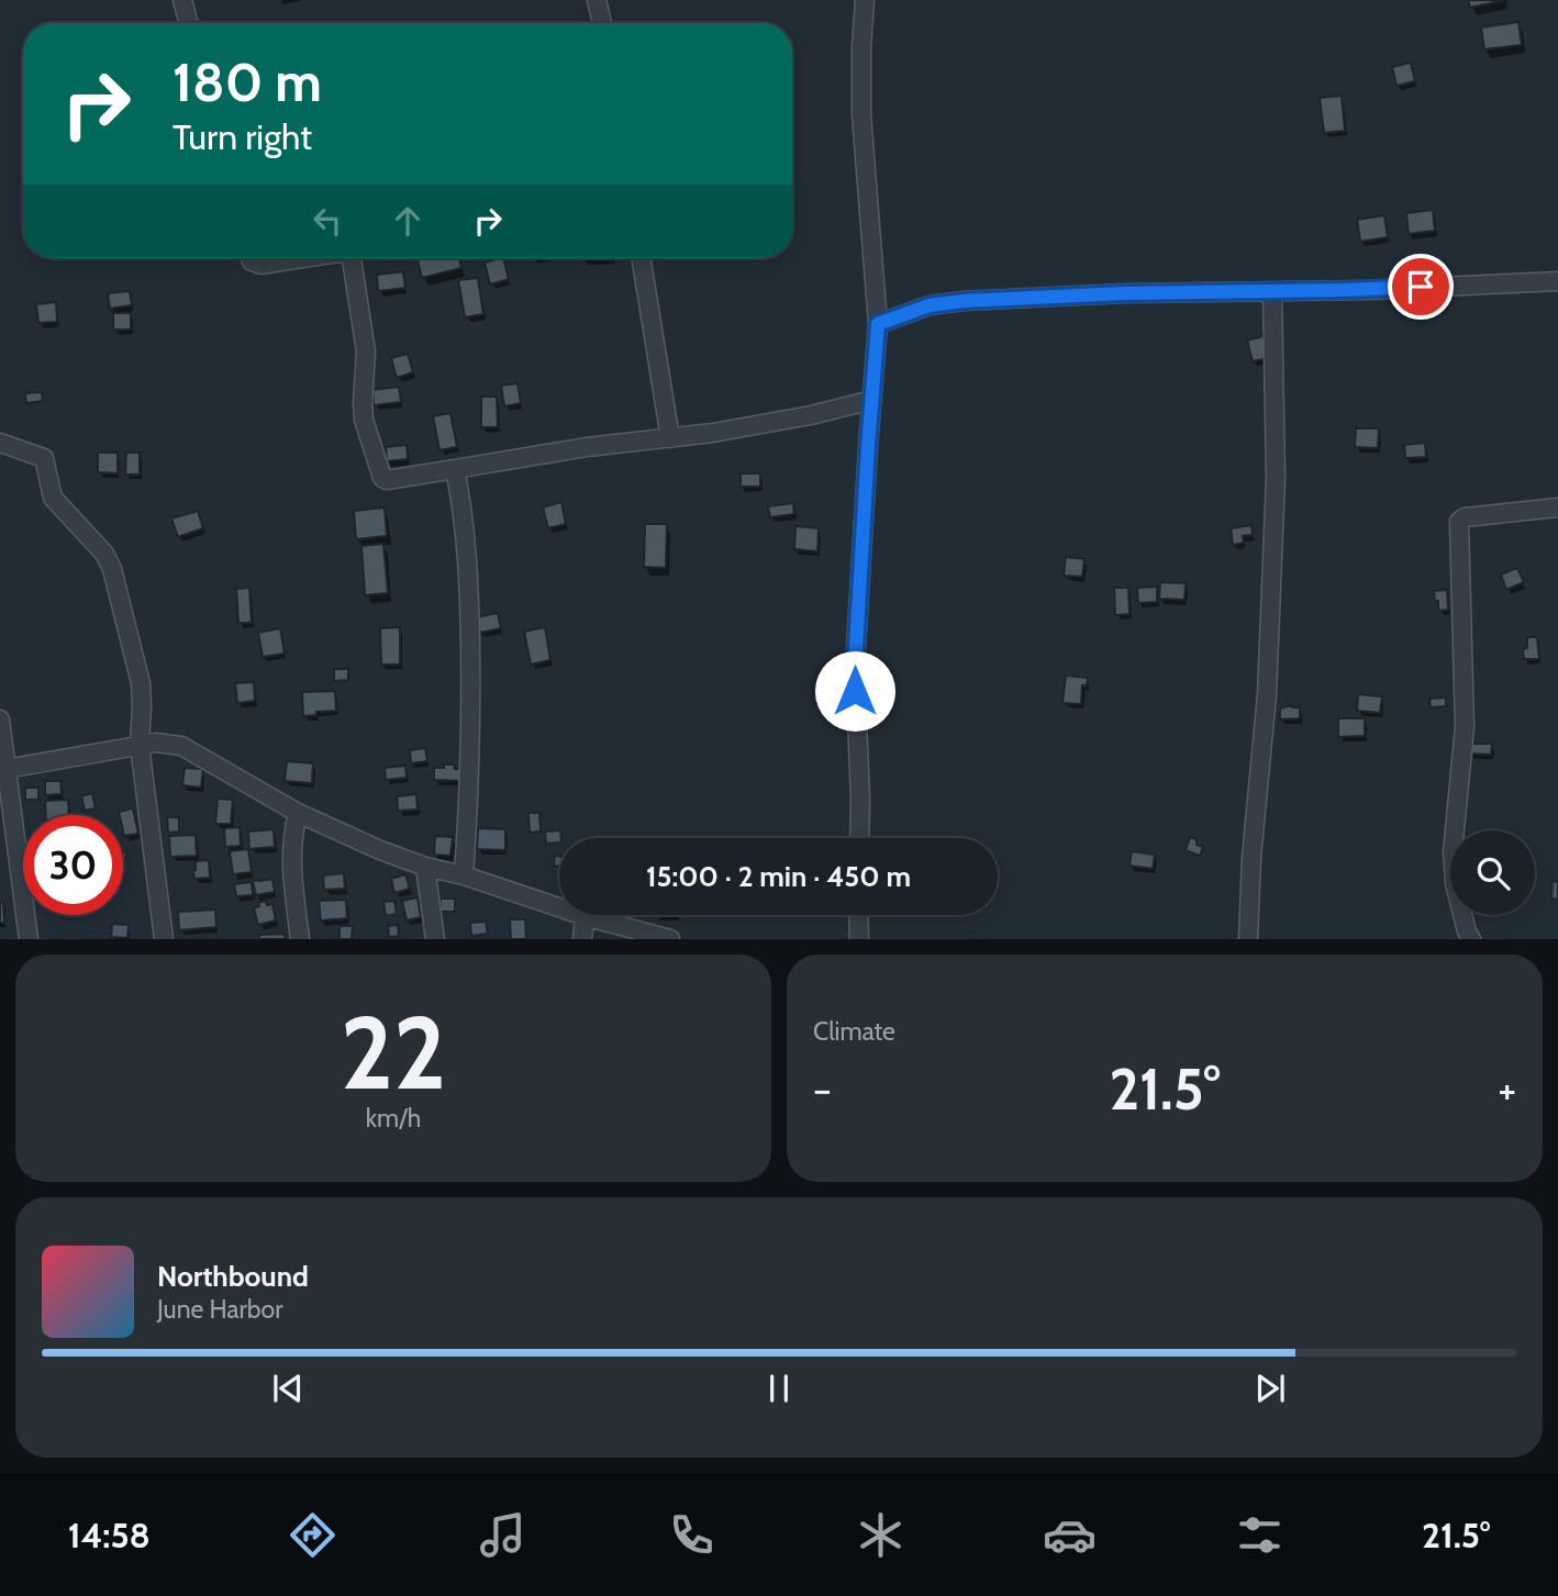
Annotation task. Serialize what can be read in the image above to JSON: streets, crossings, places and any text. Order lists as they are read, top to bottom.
{
  "page": {
    "turn": ["180 m", "Turn right"],
    "limit": "30",
    "trip": "15:00 · 2 min · 450 m",
    "tile": [
      ["22", "km/h"],
      "Climate"
    ],
    "heat": ["−", "21.5°", "+"],
    "song": ["Northbound", "June Harbor"],
    "tabs": ["14:58", "21.5°"]
  }
}
